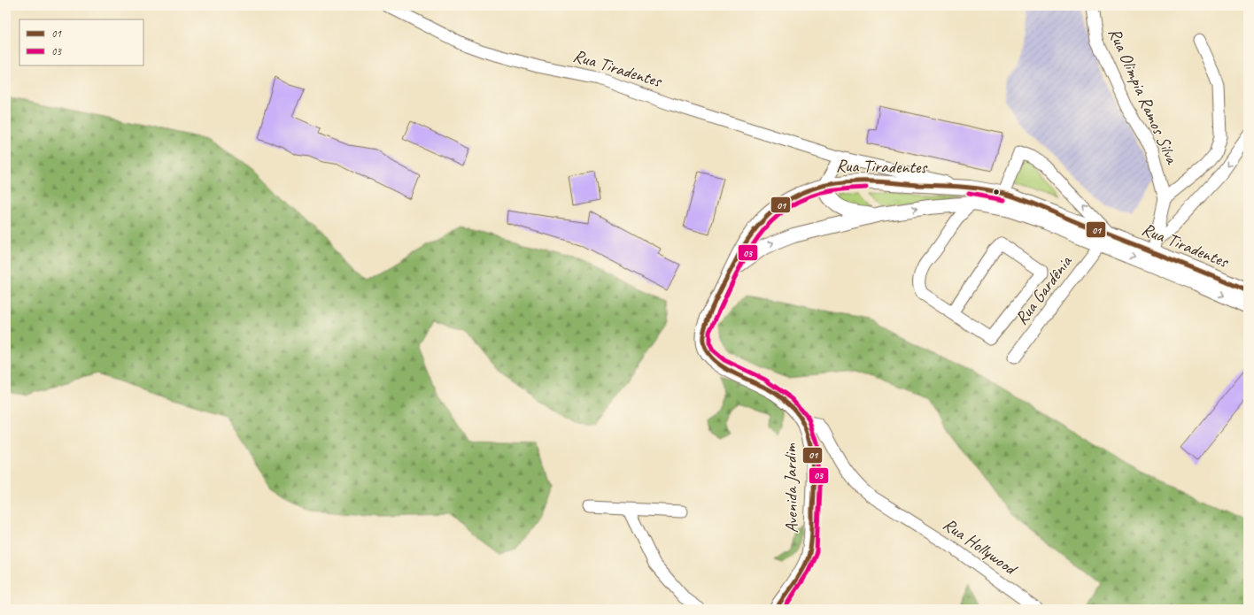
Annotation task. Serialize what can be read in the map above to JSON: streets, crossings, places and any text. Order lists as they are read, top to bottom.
{
  "streets": {
    "street": [
      "Rua Tiradentes",
      "Rua Olimpia Ramos Silva",
      "Rua Gardênia",
      "Avenida Jardim",
      "Rua Hollywood"
    ]
  },
  "crossings": [
    ["Rua Tiradentes", "Rua Gardênia"],
    ["Rua Tiradentes", "Avenida Jardim"],
    ["Avenida Jardim", "Rua Hollywood"]
  ],
  "lines": ["transit line 01", "transit line 03"],
  "legend": ["01", "03"]
}
